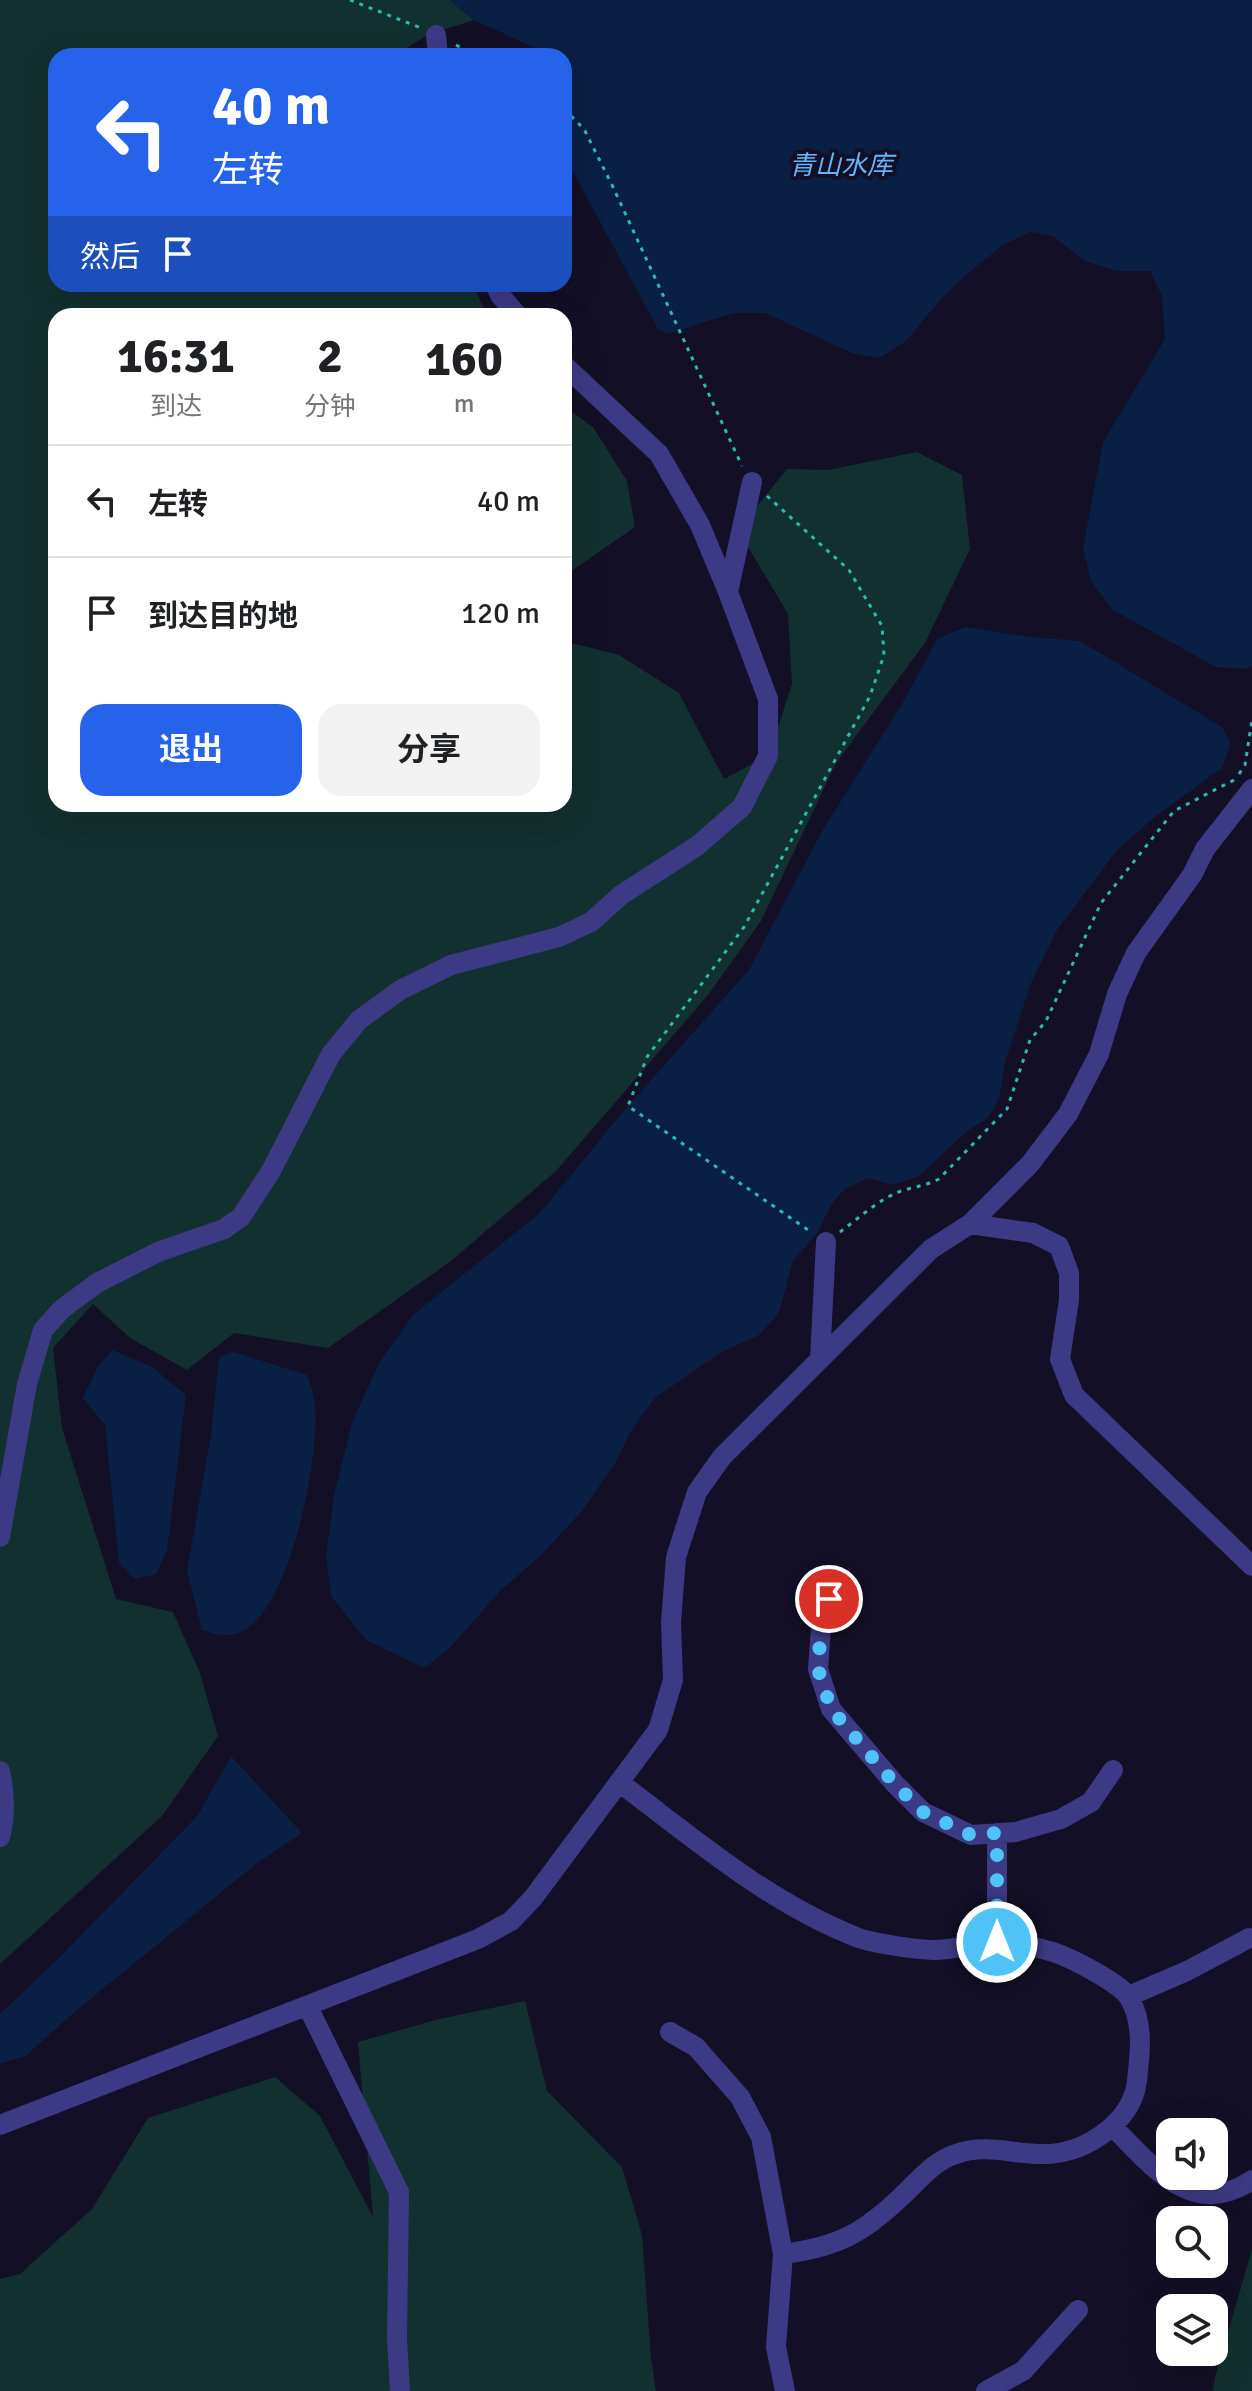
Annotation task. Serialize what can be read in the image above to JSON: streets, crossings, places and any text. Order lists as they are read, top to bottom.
{
  "water": ["青山水库"],
  "page": {
    "turn": ["40 m", "左转"],
    "then": "然后",
    "eta": [
      "16:31",
      "到达",
      "2",
      "分钟",
      "160",
      "m"
    ],
    "list": [
      {
        "name": "左转",
        "value": "40 m"
      },
      {
        "name": "到达目的地",
        "value": "120 m"
      }
    ],
    "buttons": ["退出", "分享"]
  }
}
